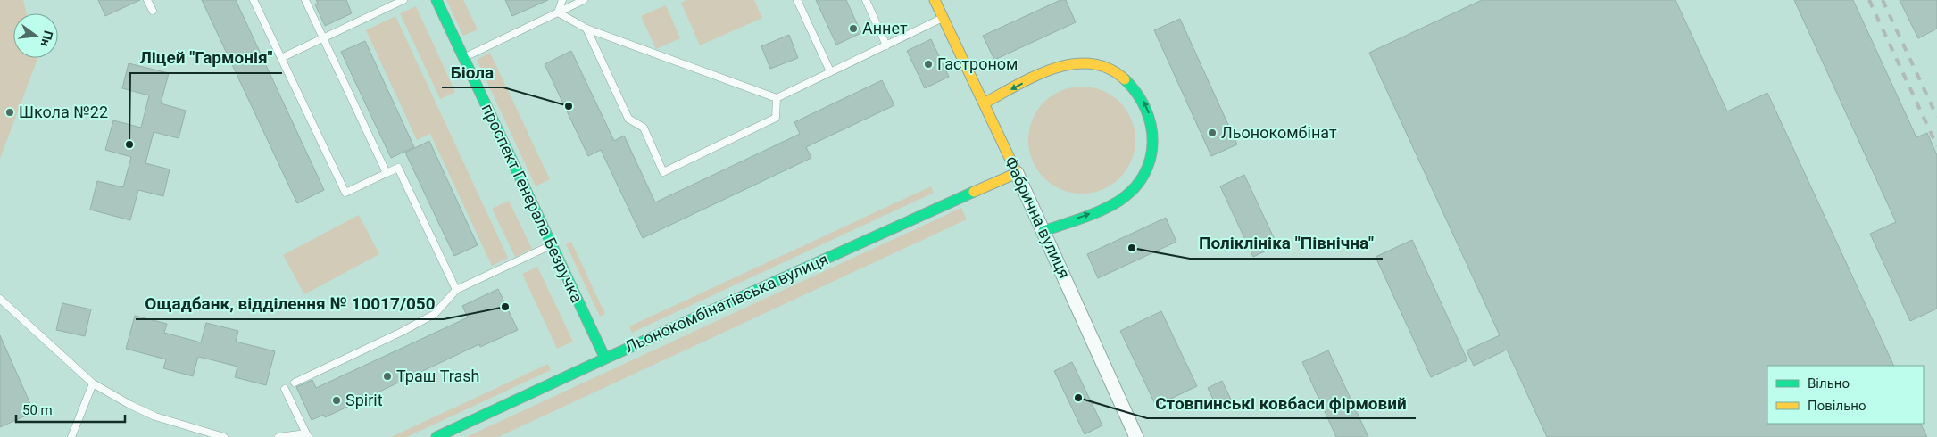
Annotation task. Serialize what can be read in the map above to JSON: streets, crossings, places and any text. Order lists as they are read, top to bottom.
{
  "streets": {
    "street": ["проспект Генерала Безручка", "Фабрична вулиця", "Льонокомбінатівська вулиця"]
  },
  "crossings": [
    ["проспект Генерала Безручка", "Льонокомбінатівська вулиця"],
    ["Фабрична вулиця", "Льонокомбінатівська вулиця"]
  ],
  "places": [
    "Аннет",
    "Гастроном",
    "Біола",
    "Школа №22",
    "Льонокомбінат",
    "Ліцей \"Гармонія\"",
    "Поліклініка \"Північна\"",
    "Ощадбанк, відділення № 10017/050",
    "Траш Trash",
    "Стовпинські ковбаси фірмовий",
    "Spirit"
  ],
  "legend": ["Вільно", "Повільно"],
  "scale_bar": "50 m",
  "north": "right"
}
